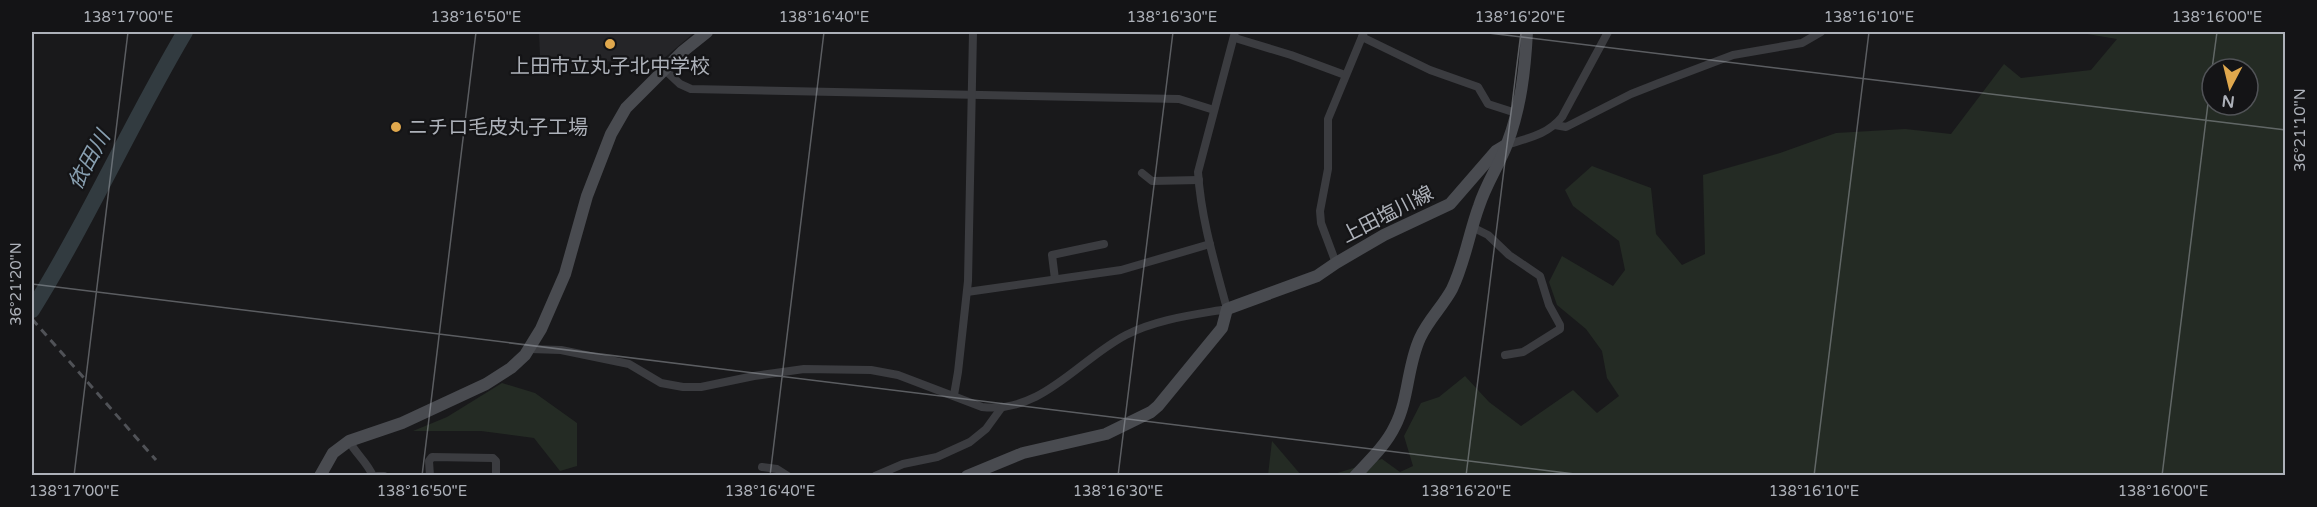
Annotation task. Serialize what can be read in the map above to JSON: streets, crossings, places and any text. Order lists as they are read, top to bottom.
{
  "streets": {
    "main road": ["上田塩川線"]
  },
  "water": ["依田川"],
  "places": ["上田市立丸子北中学校", "ニチロ毛皮丸子工場"],
  "north": "bottom",
  "coordinates": [
    "138°17'00\"E",
    "138°16'50\"E",
    "138°16'40\"E",
    "138°16'30\"E",
    "138°16'20\"E",
    "138°16'10\"E",
    "138°16'00\"E",
    "36°21'10\"N",
    "36°21'20\"N"
  ]
}
